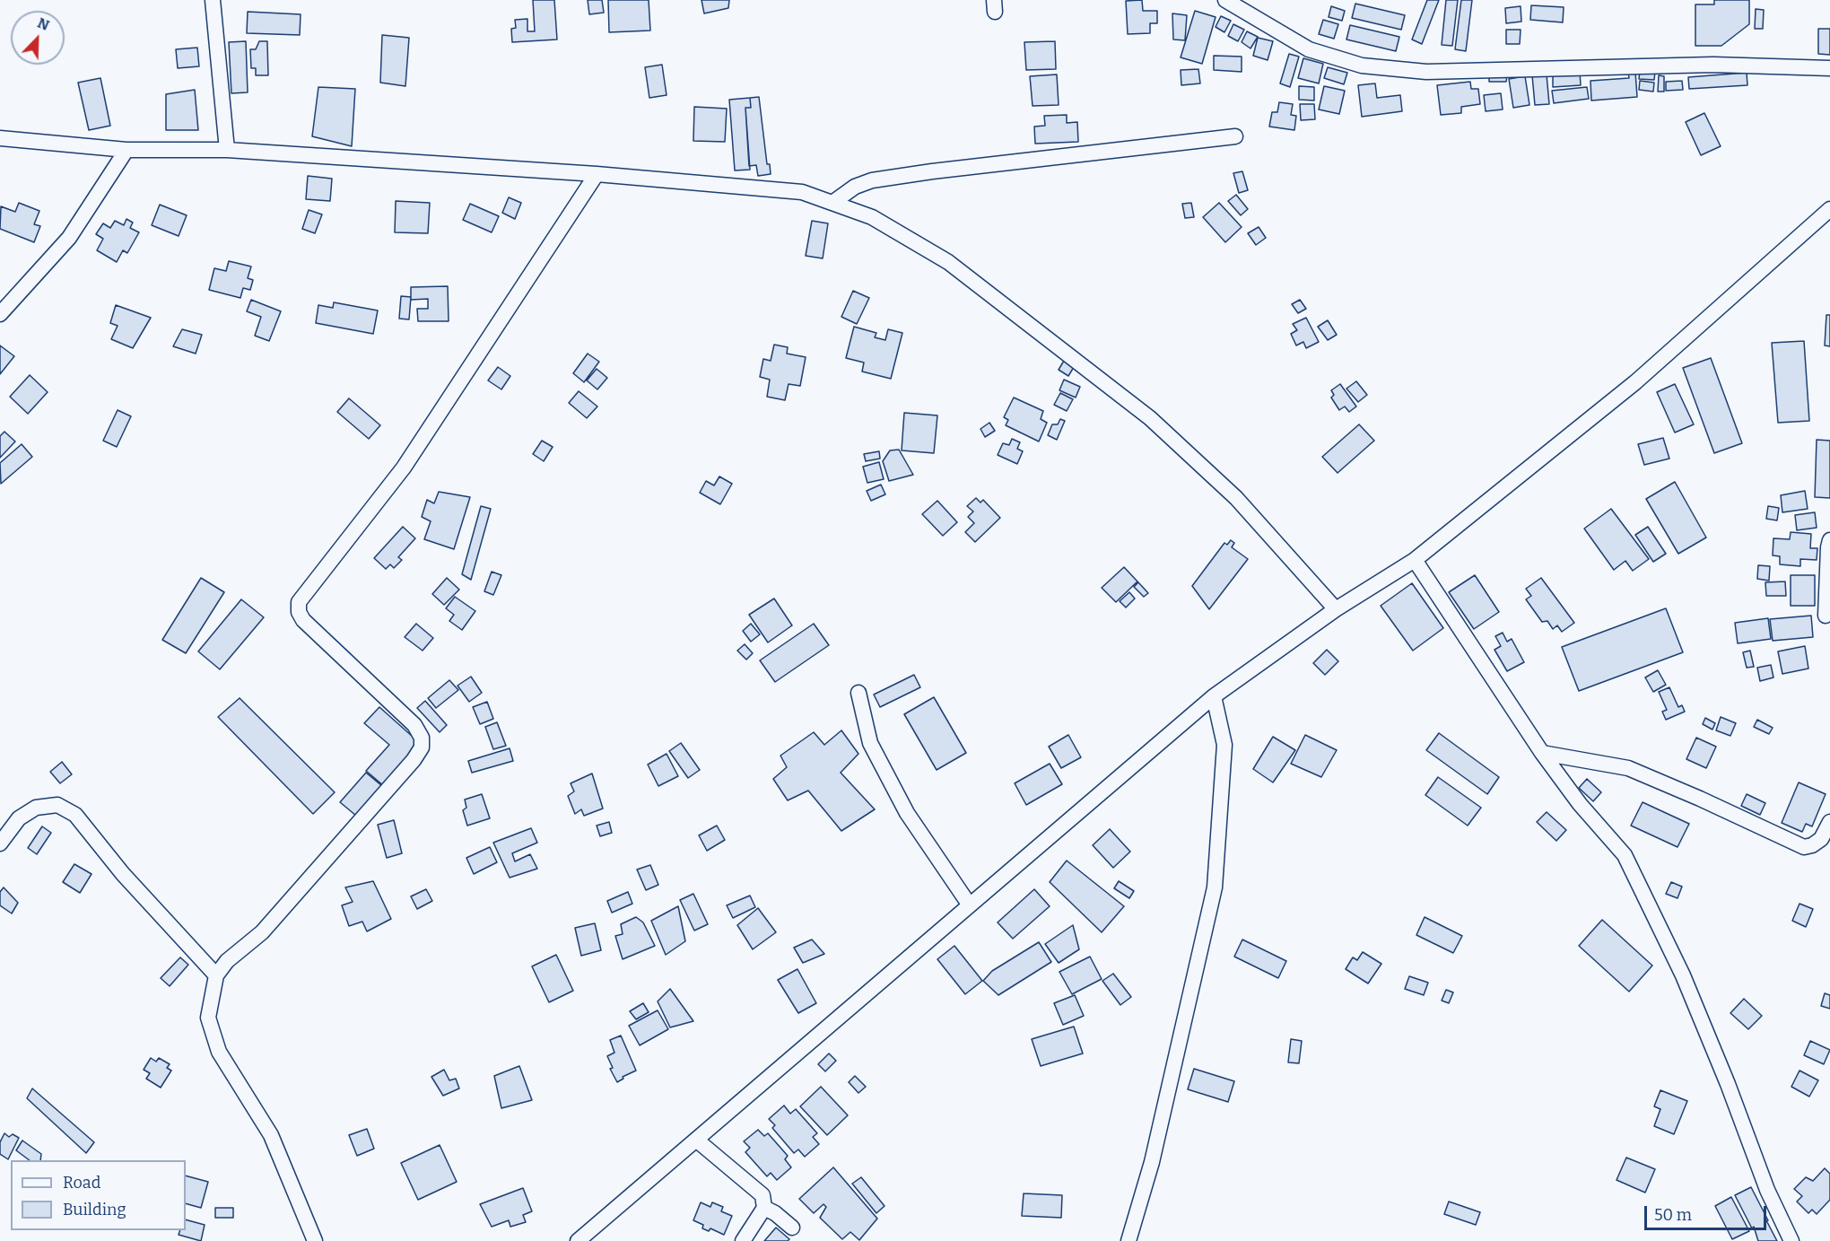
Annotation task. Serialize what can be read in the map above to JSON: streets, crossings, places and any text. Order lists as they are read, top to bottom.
{
  "legend": ["Road", "Building"],
  "scale_bar": "50 m",
  "north": "top right"
}
